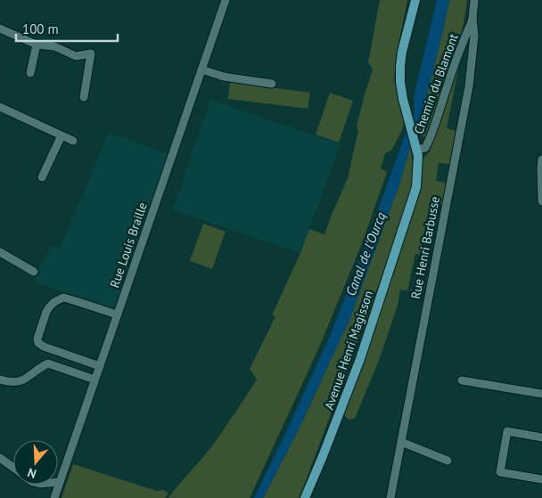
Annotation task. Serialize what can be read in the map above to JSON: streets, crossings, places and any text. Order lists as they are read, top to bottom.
{
  "streets": {
    "main road": ["Avenue Henri Magisson"],
    "street": ["Chemin du Blamont", "Rue Louis Braille", "Rue Henri Barbusse"]
  },
  "crossings": [
    ["Chemin du Blamont", "Rue Henri Barbusse"],
    ["Chemin du Blamont", "Avenue Henri Magisson"]
  ],
  "water": ["Canal de l'Ourcq"],
  "scale_bar": "100 m",
  "north": "bottom"
}
